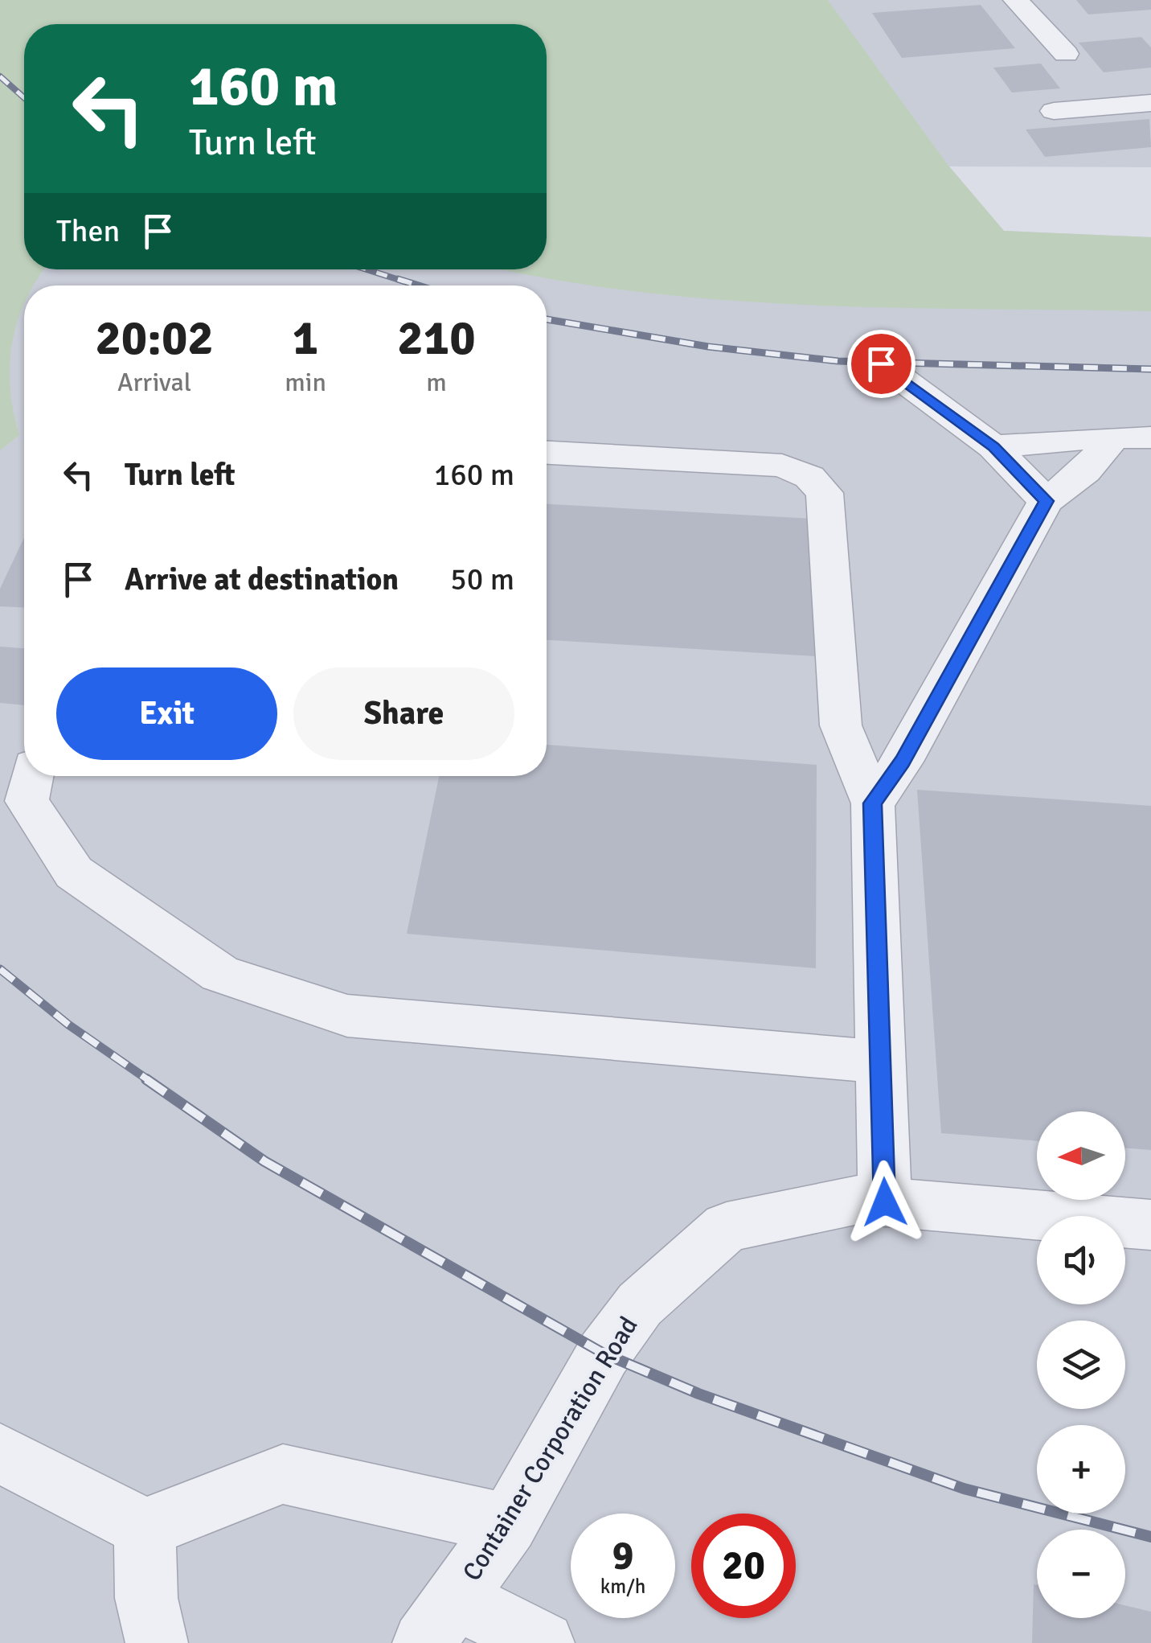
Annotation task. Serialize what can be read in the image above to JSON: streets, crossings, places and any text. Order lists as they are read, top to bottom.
{
  "streets": {
    "street": ["Container Corporation Road"]
  },
  "north": "left",
  "page": {
    "turn": ["160 m", "Turn left"],
    "then": "Then",
    "eta": [
      "20:02",
      "Arrival",
      "1",
      "min",
      "210",
      "m"
    ],
    "list": [
      {
        "name": "Turn left",
        "value": "160 m"
      },
      {
        "name": "Arrive at destination",
        "value": "50 m"
      }
    ],
    "buttons": ["Exit", "Share"],
    "map_buttons": ["+", "−"],
    "speed": "9 km/h",
    "limit": "20"
  }
}
